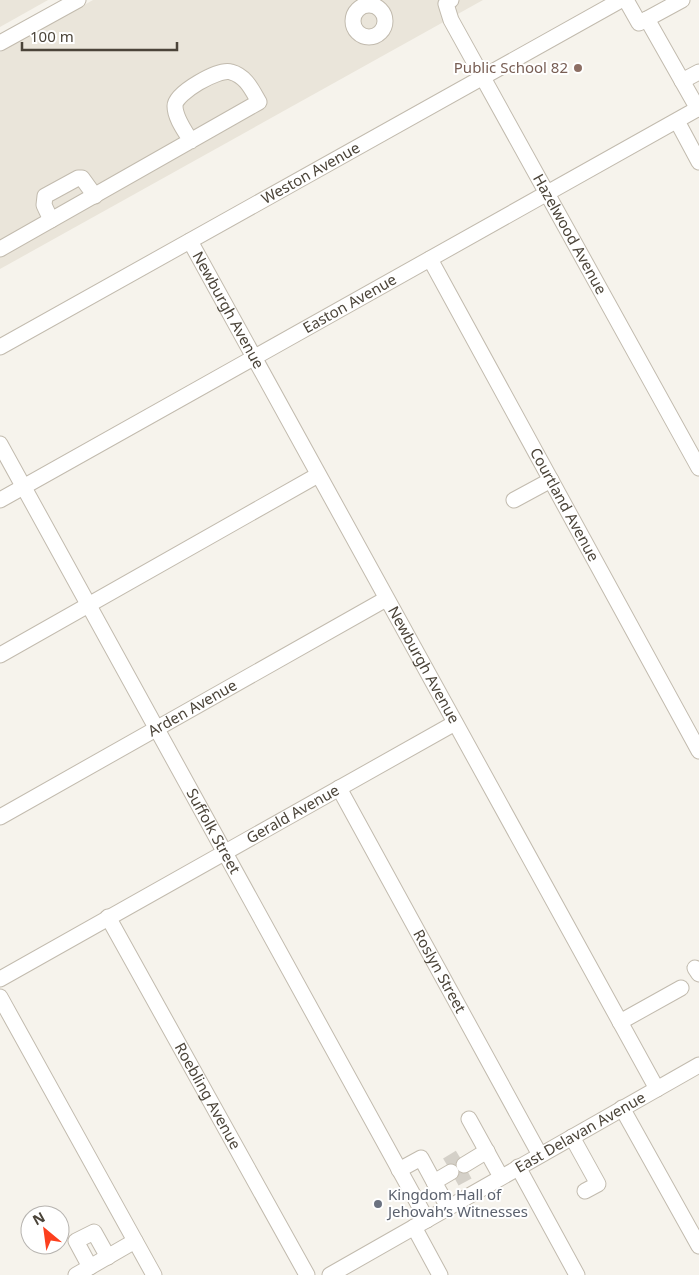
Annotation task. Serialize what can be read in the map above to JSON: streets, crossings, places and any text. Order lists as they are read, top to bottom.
{
  "streets": {
    "street": [
      "Weston Avenue",
      "Hazelwood Avenue",
      "Easton Avenue",
      "Newburgh Avenue",
      "Courtland Avenue",
      "Arden Avenue",
      "Gerald Avenue",
      "Suffolk Street",
      "Roslyn Street",
      "Roebling Avenue",
      "East Delavan Avenue"
    ]
  },
  "crossings": [
    ["Weston Avenue", "Hazelwood Avenue"],
    ["Weston Avenue", "Newburgh Avenue"],
    ["Hazelwood Avenue", "Easton Avenue"],
    ["Easton Avenue", "Newburgh Avenue"],
    ["Easton Avenue", "Courtland Avenue"],
    ["Easton Avenue", "Suffolk Street"],
    ["Newburgh Avenue", "Arden Avenue"],
    ["Newburgh Avenue", "Gerald Avenue"],
    ["Newburgh Avenue", "East Delavan Avenue"],
    ["Arden Avenue", "Suffolk Street"],
    ["Gerald Avenue", "Suffolk Street"],
    ["Gerald Avenue", "Roslyn Street"],
    ["Gerald Avenue", "Roebling Avenue"],
    ["Suffolk Street", "East Delavan Avenue"],
    ["Roslyn Street", "East Delavan Avenue"]
  ],
  "places": ["Public School 82", "Kingdom Hall of Jehovah’s Witnesses"],
  "scale_bar": "100 m",
  "north": "top left"
}
